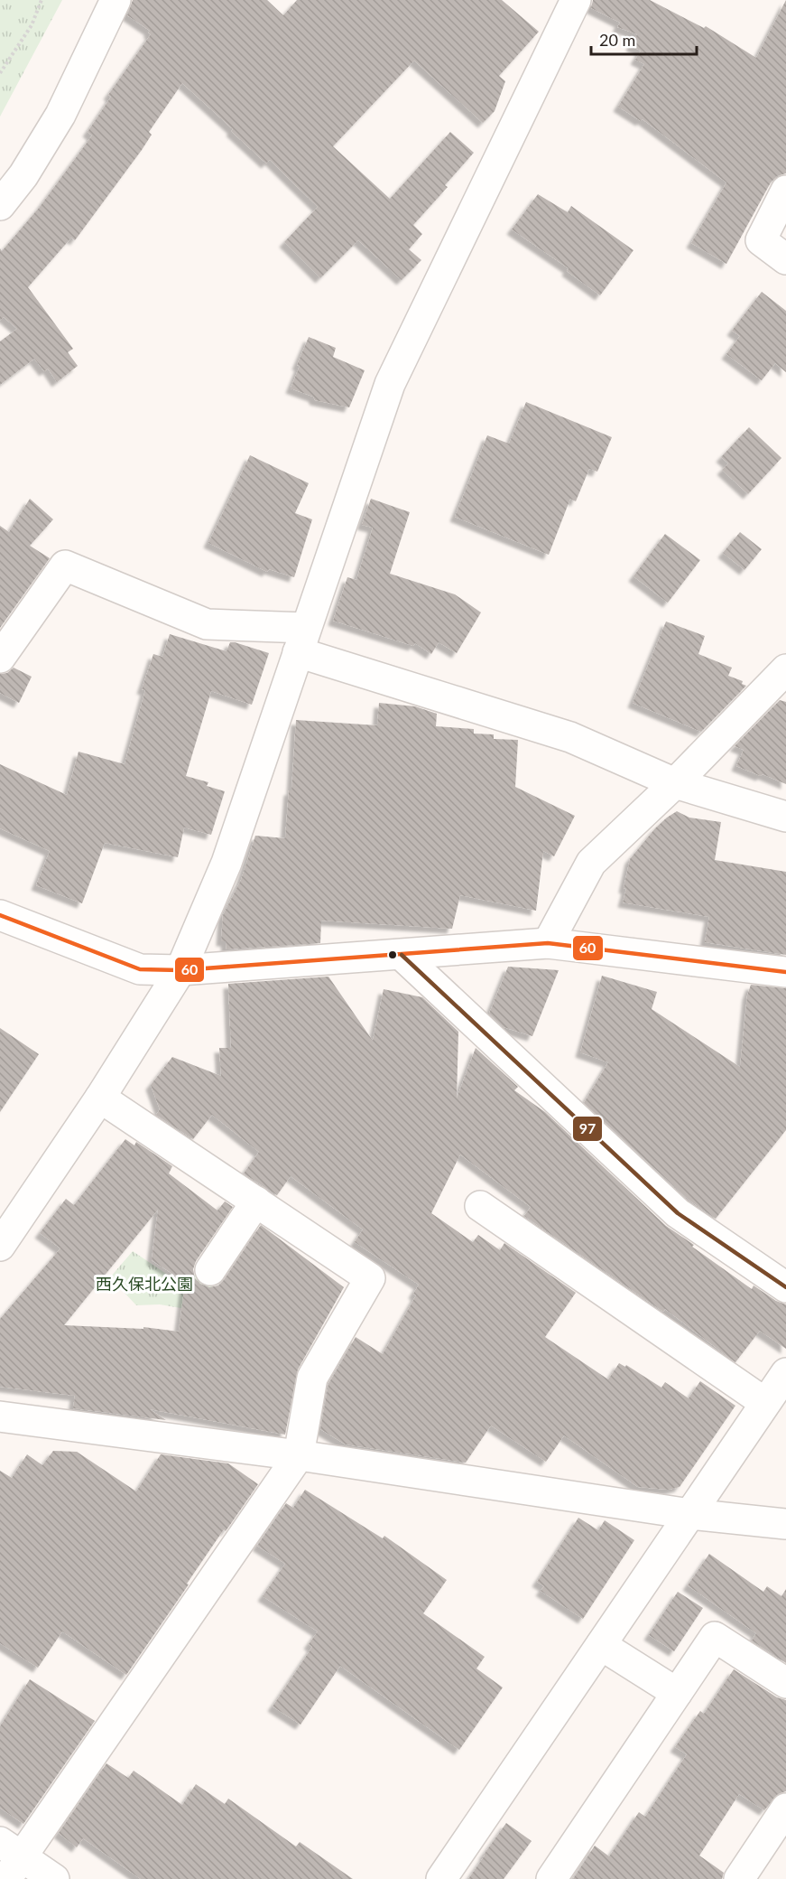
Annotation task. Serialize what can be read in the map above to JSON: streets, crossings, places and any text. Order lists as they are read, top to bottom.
{
  "parks": ["西久保北公園"],
  "lines": ["transit line 60", "transit line 97"],
  "scale_bar": "20 m"
}
